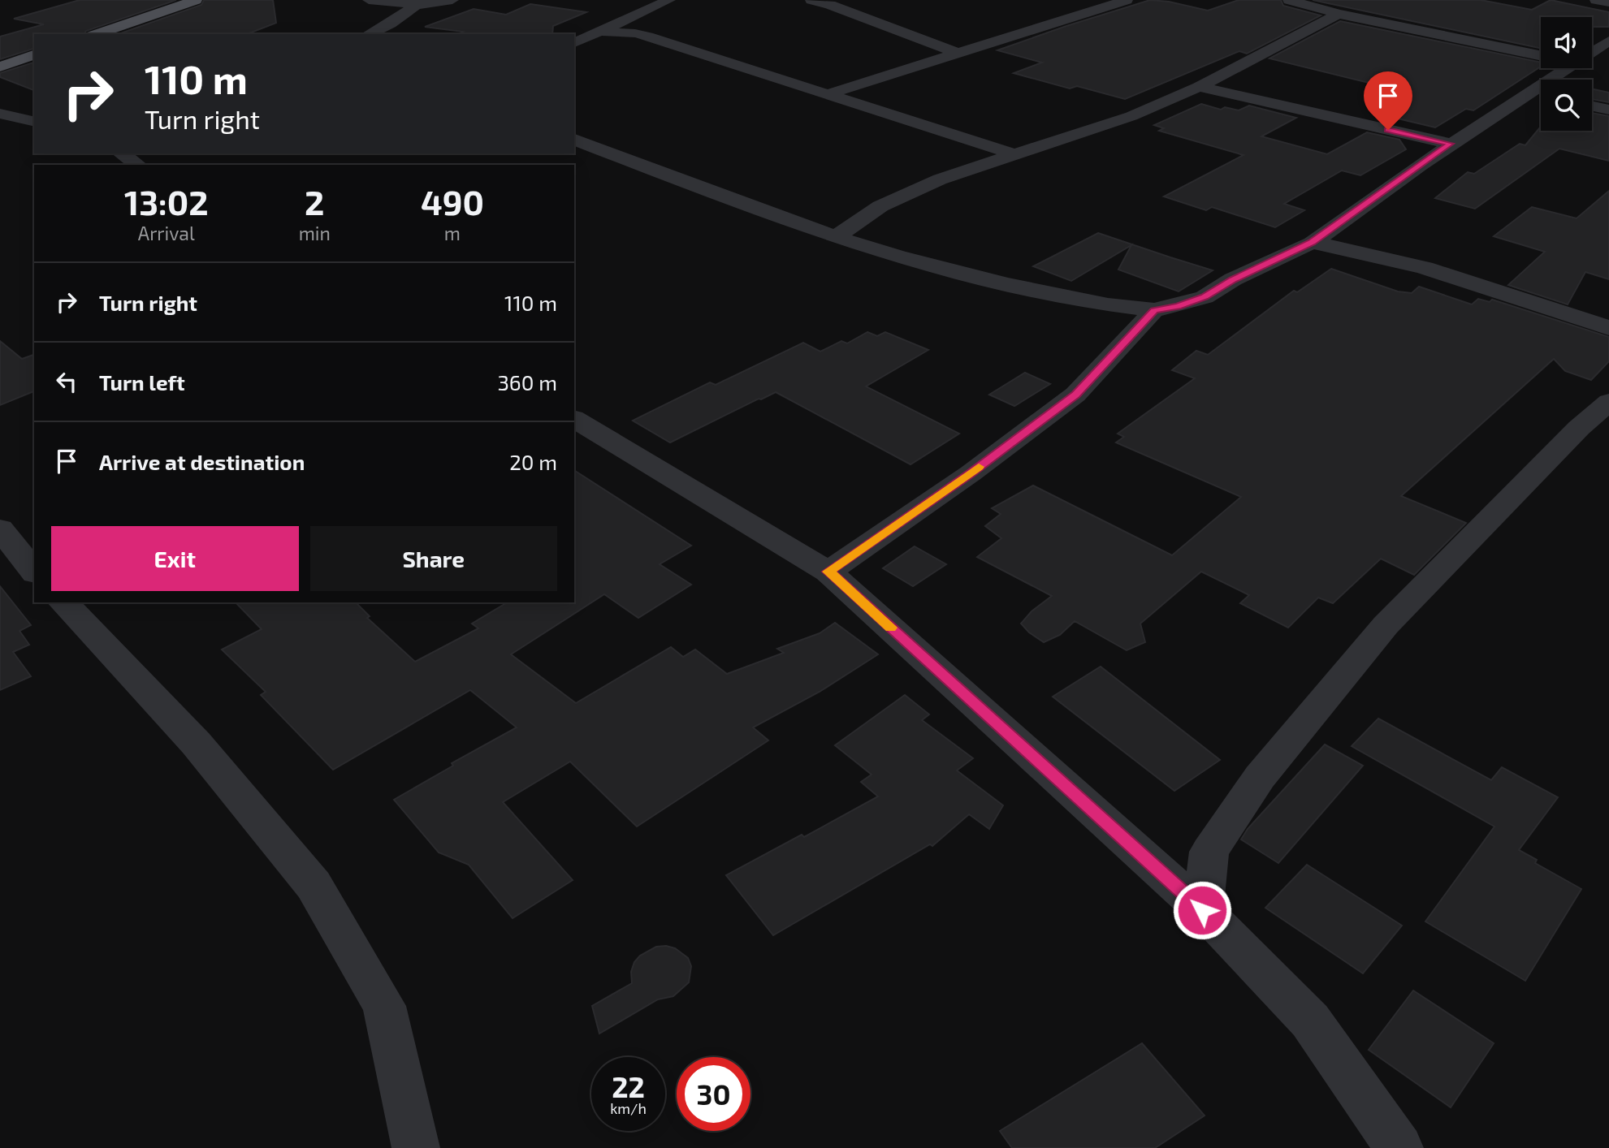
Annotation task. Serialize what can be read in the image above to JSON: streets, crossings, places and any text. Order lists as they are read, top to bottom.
{
  "page": {
    "turn": ["110 m", "Turn right"],
    "eta": [
      "13:02",
      "Arrival",
      "2",
      "min",
      "490",
      "m"
    ],
    "list": [
      {
        "name": "Turn right",
        "value": "110 m"
      },
      {
        "name": "Turn left",
        "value": "360 m"
      },
      {
        "name": "Arrive at destination",
        "value": "20 m"
      }
    ],
    "buttons": ["Exit", "Share"],
    "speed": "22 km/h",
    "limit": "30"
  }
}
